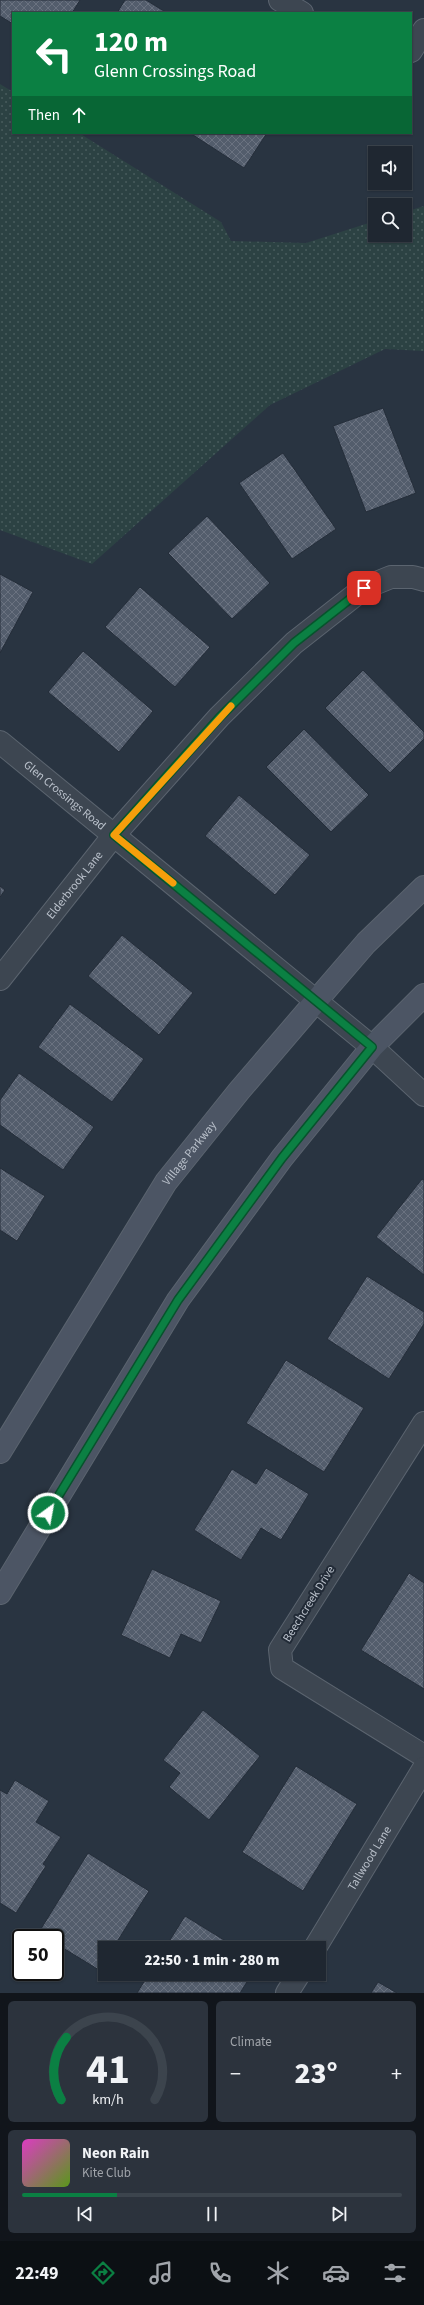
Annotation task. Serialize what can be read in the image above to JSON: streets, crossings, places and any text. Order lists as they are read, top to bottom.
{
  "streets": {
    "main road": ["Village Parkway"],
    "street": [
      "Glen Crossings Road",
      "Elderbrook Lane",
      "Beechcreek Drive",
      "Tallwood Lane"
    ]
  },
  "crossings": [
    ["Glen Crossings Road", "Elderbrook Lane"],
    ["Glen Crossings Road", "Village Parkway"]
  ],
  "page": {
    "turn": ["120 m", "Glenn Crossings Road"],
    "then": "Then",
    "limit": "50",
    "trip": "22:50 · 1 min · 280 m",
    "tile": "Climate",
    "heat": ["−", "23°", "+"],
    "song": ["Neon Rain", "Kite Club"],
    "tabs": "22:49",
    "gauge": ["41", "km/h"]
  }
}
